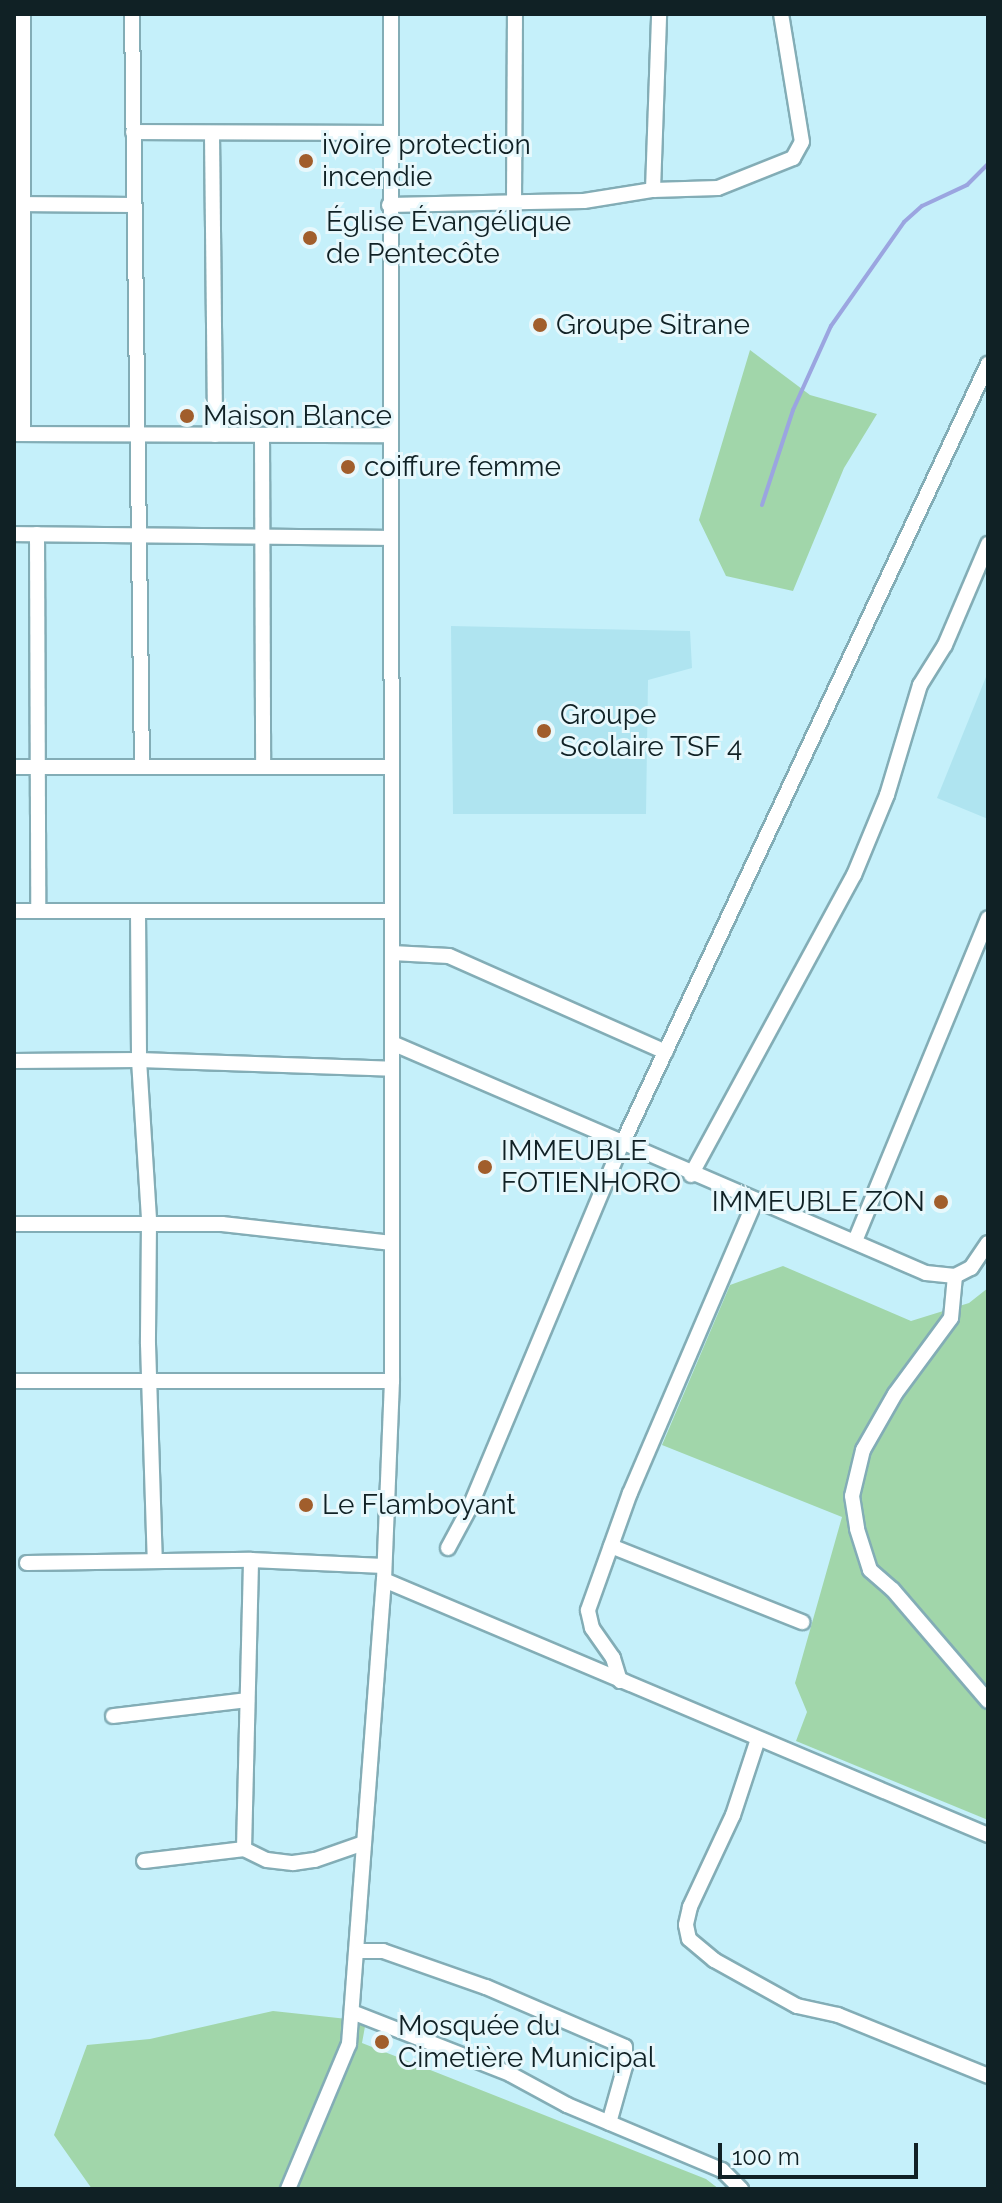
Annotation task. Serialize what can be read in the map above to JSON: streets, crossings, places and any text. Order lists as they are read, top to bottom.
{
  "places": [
    "ivoire protection incendie",
    "Église Évangélique de Pentecôte",
    "Groupe Sitrane",
    "Maison Blance",
    "coiffure femme",
    "Groupe Scolaire TSF 4",
    "IMMEUBLE FOTIENHORO",
    "IMMEUBLE ZON",
    "Le Flamboyant",
    "Mosquée du Cimetière Municipal"
  ],
  "scale_bar": "100 m"
}
